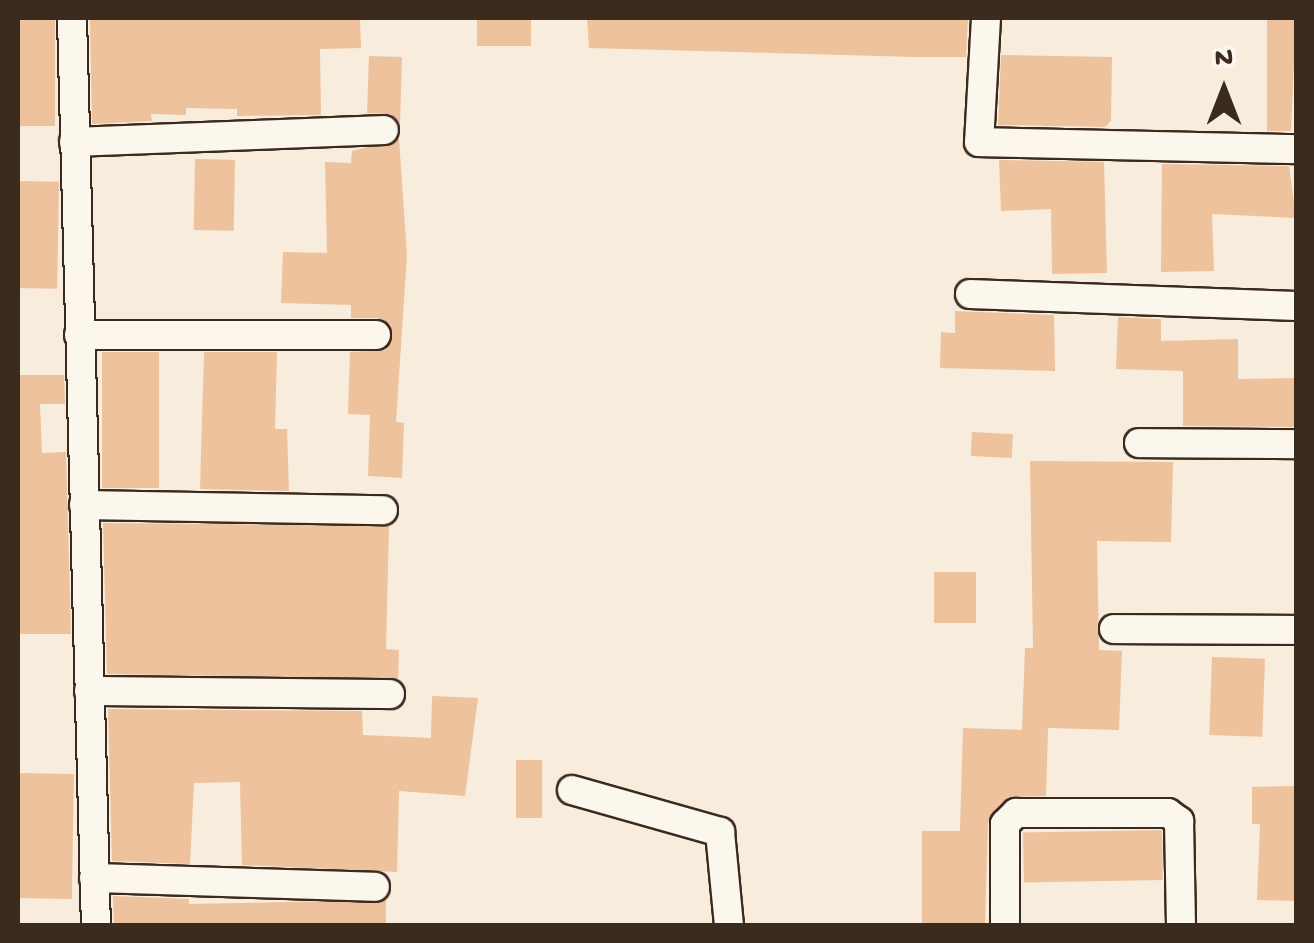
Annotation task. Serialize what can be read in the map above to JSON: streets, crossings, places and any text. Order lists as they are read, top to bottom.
{
  "north": "top"
}
